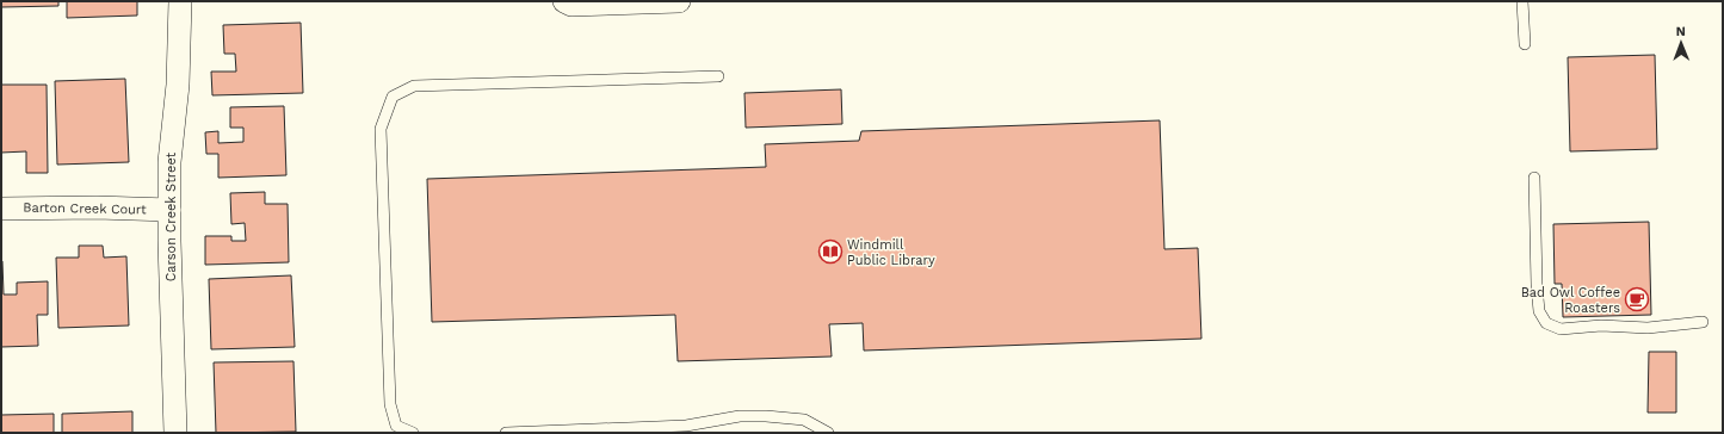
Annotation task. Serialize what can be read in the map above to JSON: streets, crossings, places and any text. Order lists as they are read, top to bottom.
{
  "streets": {
    "street": ["Barton Creek Court", "Carson Creek Street"]
  },
  "crossings": [
    ["Barton Creek Court", "Carson Creek Street"]
  ],
  "places": {
    "library": ["Windmill Public Library"],
    "cafe": ["Bad Owl Coffee Roasters"]
  },
  "north": "top"
}
